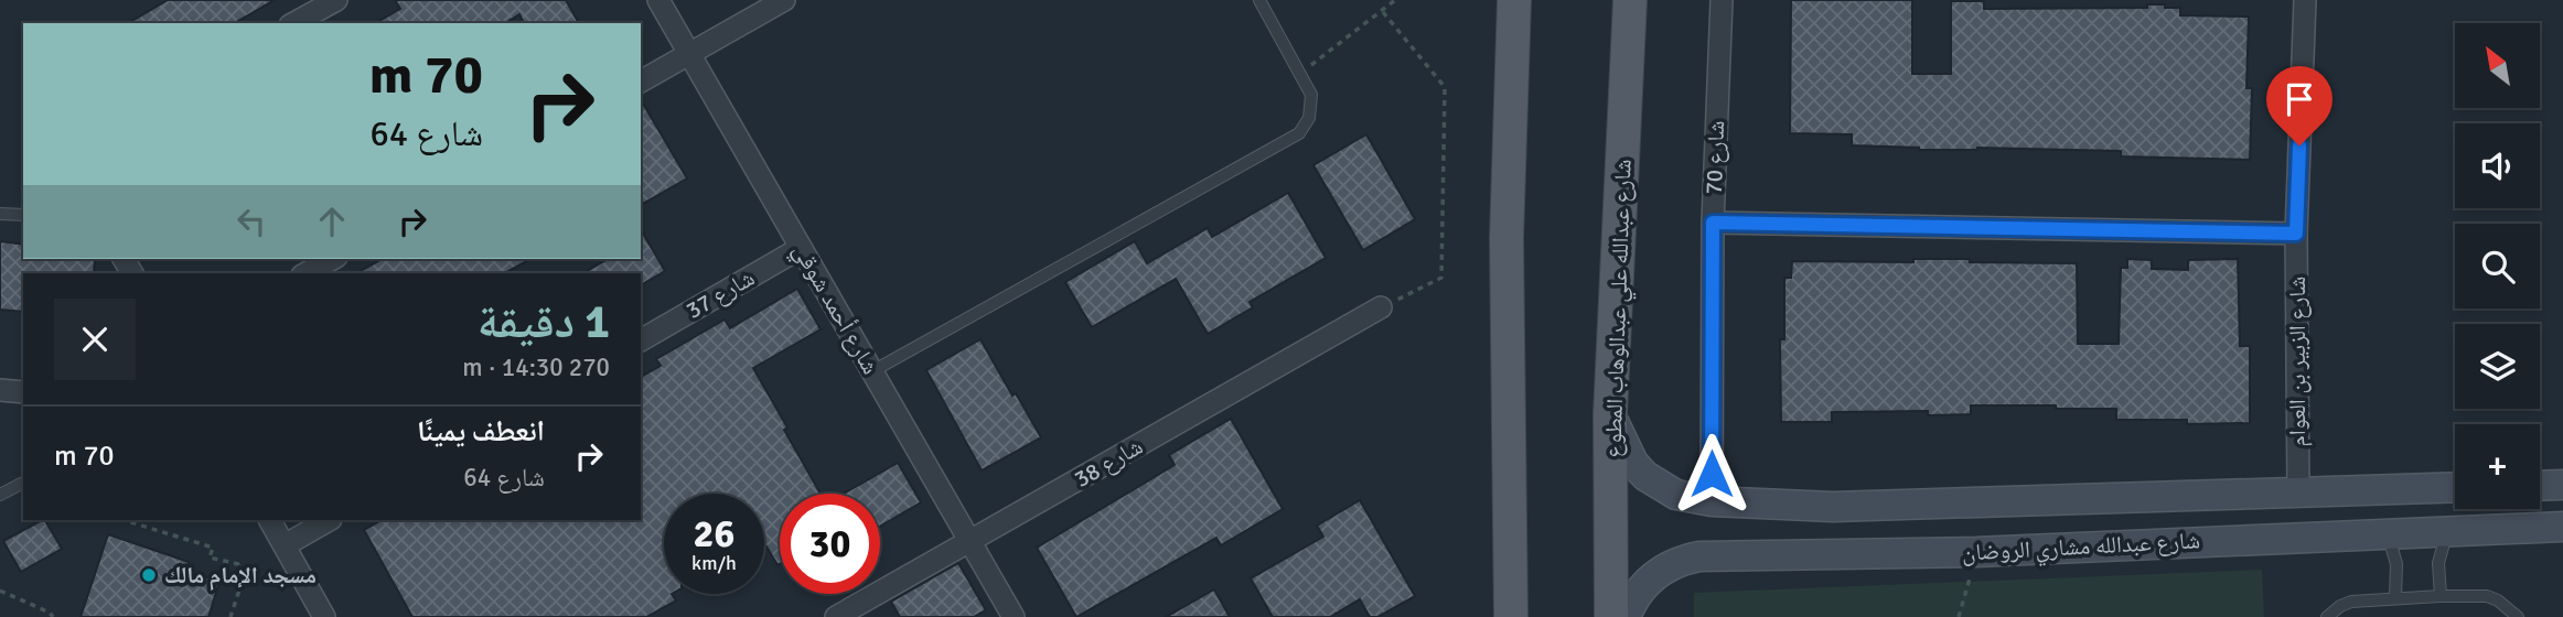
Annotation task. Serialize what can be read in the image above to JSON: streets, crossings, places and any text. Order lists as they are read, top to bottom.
{
  "streets": {
    "main road": ["شارع عبدالله علي عبدالوهاب المطوع"],
    "street": [
      "شارع 70",
      "شارع 37",
      "شارع أحمد شوقي",
      "شارع الزبير بن العوام",
      "شارع 38",
      "شارع عبدالله مشاري الروضان"
    ]
  },
  "crossings": [
    ["شارع 70", "شارع عبدالله مشاري الروضان"],
    ["شارع 37", "شارع أحمد شوقي"],
    ["شارع أحمد شوقي", "شارع 38"],
    ["شارع عبدالله علي عبدالوهاب المطوع", "شارع عبدالله مشاري الروضان"],
    ["شارع الزبير بن العوام", "شارع عبدالله مشاري الروضان"]
  ],
  "places": ["مسجد الإمام مالك"],
  "north": "top left",
  "page": {
    "map_buttons": "+",
    "turn": ["70 m", "شارع 64"],
    "heading": ["1 دقيقة", "270 m · 14:30"],
    "list": [
      {
        "name": "انعطف يمينًا",
        "note": "شارع 64",
        "value": "70 m"
      }
    ],
    "speed": "26 km/h",
    "limit": "30"
  }
}
